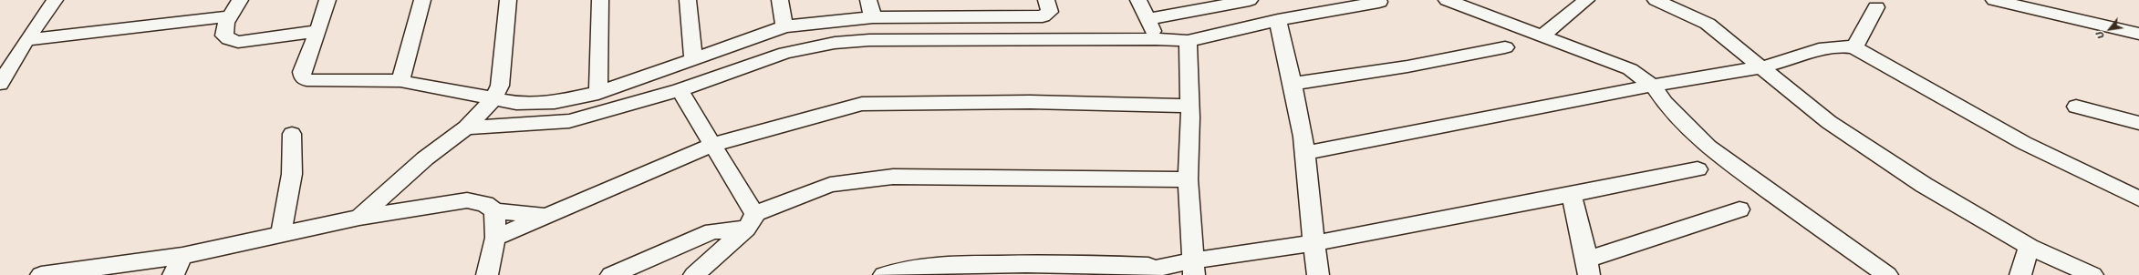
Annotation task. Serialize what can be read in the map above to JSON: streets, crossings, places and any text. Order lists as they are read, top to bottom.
{
  "north": "bottom left"
}
